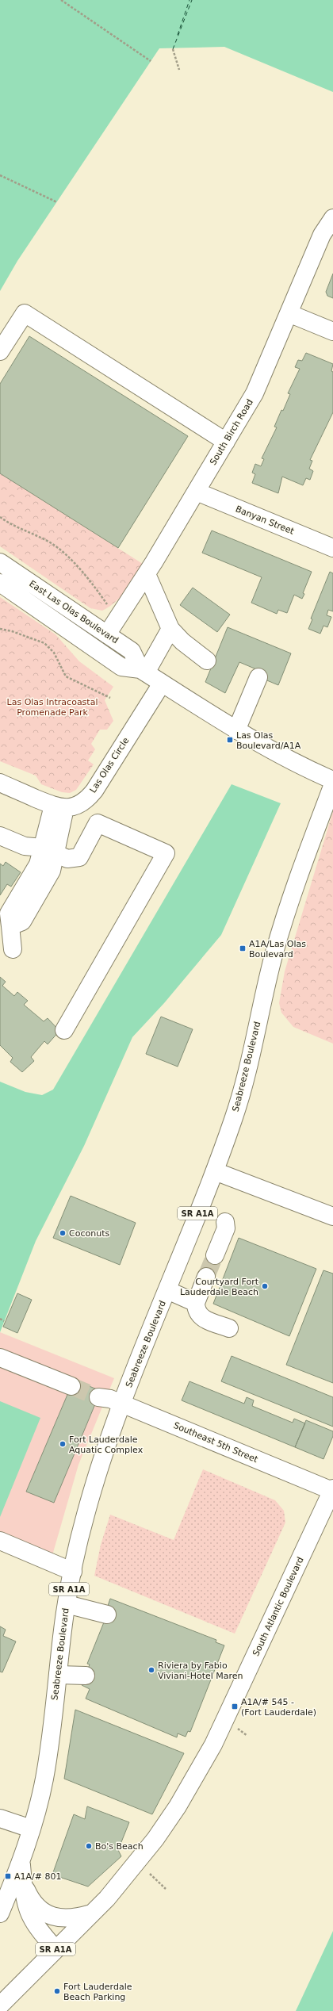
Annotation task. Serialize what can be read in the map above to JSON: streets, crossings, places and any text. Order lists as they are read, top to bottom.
{
  "streets": {
    "main road": [
      "South Birch Road",
      "Banyan Street",
      "East Las Olas Boulevard",
      "Las Olas Circle",
      "Seabreeze Boulevard",
      "SR A1A",
      "Southeast 5th Street",
      "South Atlantic Boulevard"
    ]
  },
  "crossings": [
    ["South Birch Road", "Banyan Street"],
    ["South Birch Road", "East Las Olas Boulevard"],
    ["East Las Olas Boulevard", "Las Olas Circle"],
    ["Seabreeze Boulevard", "Southeast 5th Street"],
    ["Southeast 5th Street", "South Atlantic Boulevard"]
  ],
  "parks": ["Las Olas Intracoastal Promenade Park"],
  "places": {
    "transit": [
      "Las Olas Boulevard/A1A",
      "A1A/Las Olas Boulevard",
      "A1A/# 545 - (Fort Lauderdale)",
      "A1A/# 801"
    ],
    "other": [
      "Coconuts",
      "Courtyard Fort Lauderdale Beach",
      "Fort Lauderdale Aquatic Complex",
      "Riviera by Fabio Viviani-Hotel Maren",
      "Bo's Beach",
      "Fort Lauderdale Beach Parking"
    ]
  }
}
